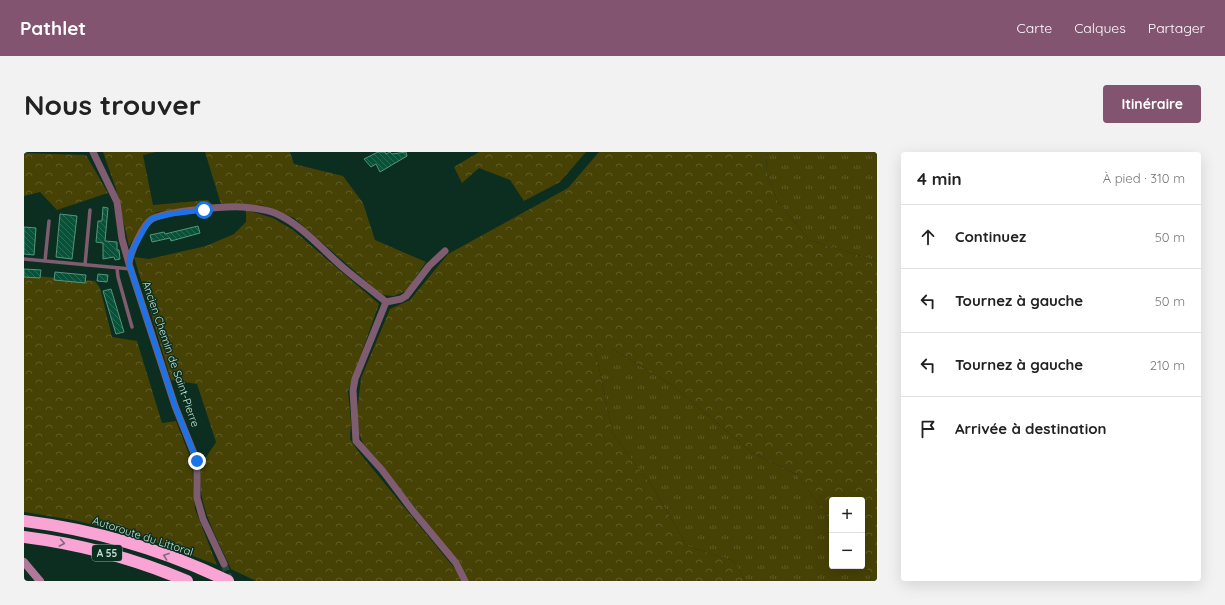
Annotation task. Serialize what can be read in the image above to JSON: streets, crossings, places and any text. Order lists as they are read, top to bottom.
{
  "streets": {
    "highway": ["Autoroute du Littoral", "A 55"],
    "street": ["Ancien Chemin de Saint-Pierre"]
  },
  "page": {
    "header": "Pathlet",
    "nav": ["Carte", "Calques", "Partager"],
    "buttons": "Itinéraire",
    "title": "Nous trouver",
    "heading": ["4 min", "À pied · 310 m"],
    "list": [
      ["Continuez", "50 m"],
      ["Tournez à gauche", "50 m"],
      ["Tournez à gauche", "210 m"],
      "Arrivée à destination"
    ],
    "map_buttons": ["+", "−"]
  }
}
